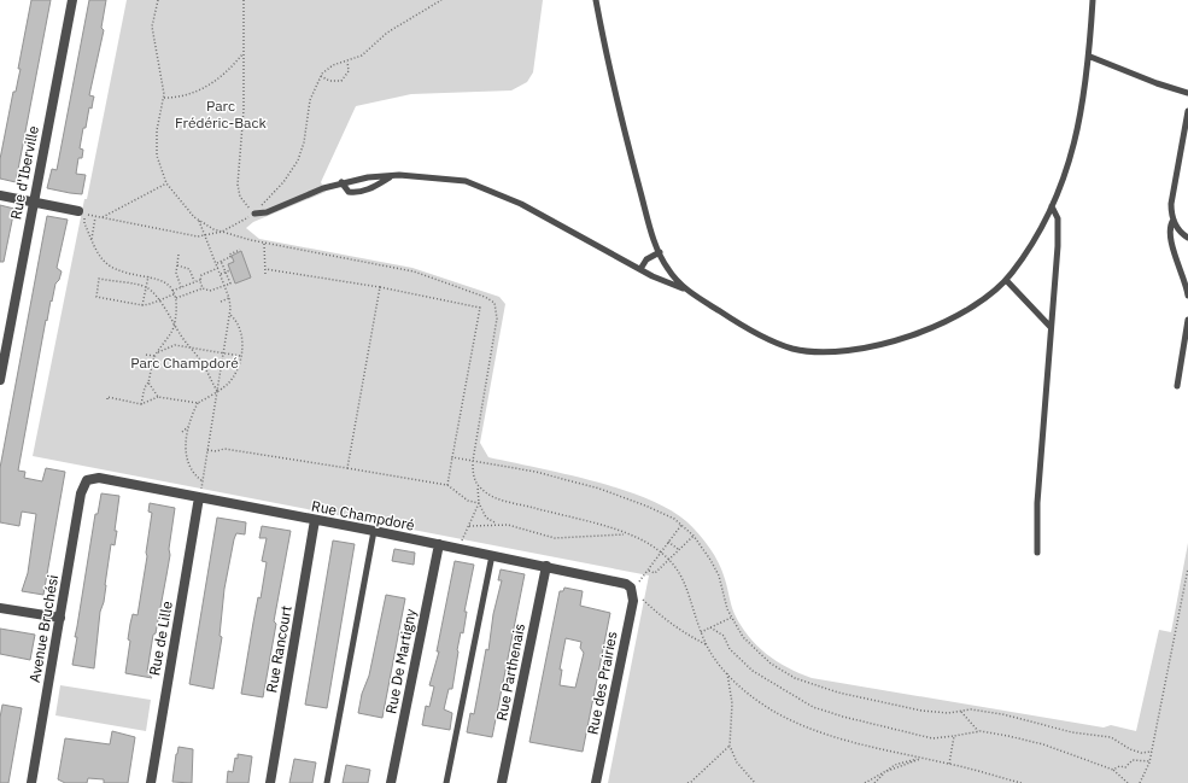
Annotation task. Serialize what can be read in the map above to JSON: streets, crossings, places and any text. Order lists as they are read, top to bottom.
{
  "streets": {
    "street": [
      "Rue d'Iberville",
      "Rue Champdoré",
      "Avenue Bruchési",
      "Rue de Lille",
      "Rue Rancourt",
      "Rue De Martigny",
      "Rue Parthenais",
      "Rue des Prairies"
    ]
  },
  "crossings": [
    ["Rue Champdoré", "Avenue Bruchési"],
    ["Rue Champdoré", "Rue de Lille"],
    ["Rue Champdoré", "Rue Rancourt"],
    ["Rue Champdoré", "Rue De Martigny"],
    ["Rue Champdoré", "Rue Parthenais"],
    ["Rue Champdoré", "Rue des Prairies"]
  ],
  "parks": ["Parc Frédéric-Back", "Parc Champdoré"]
}
